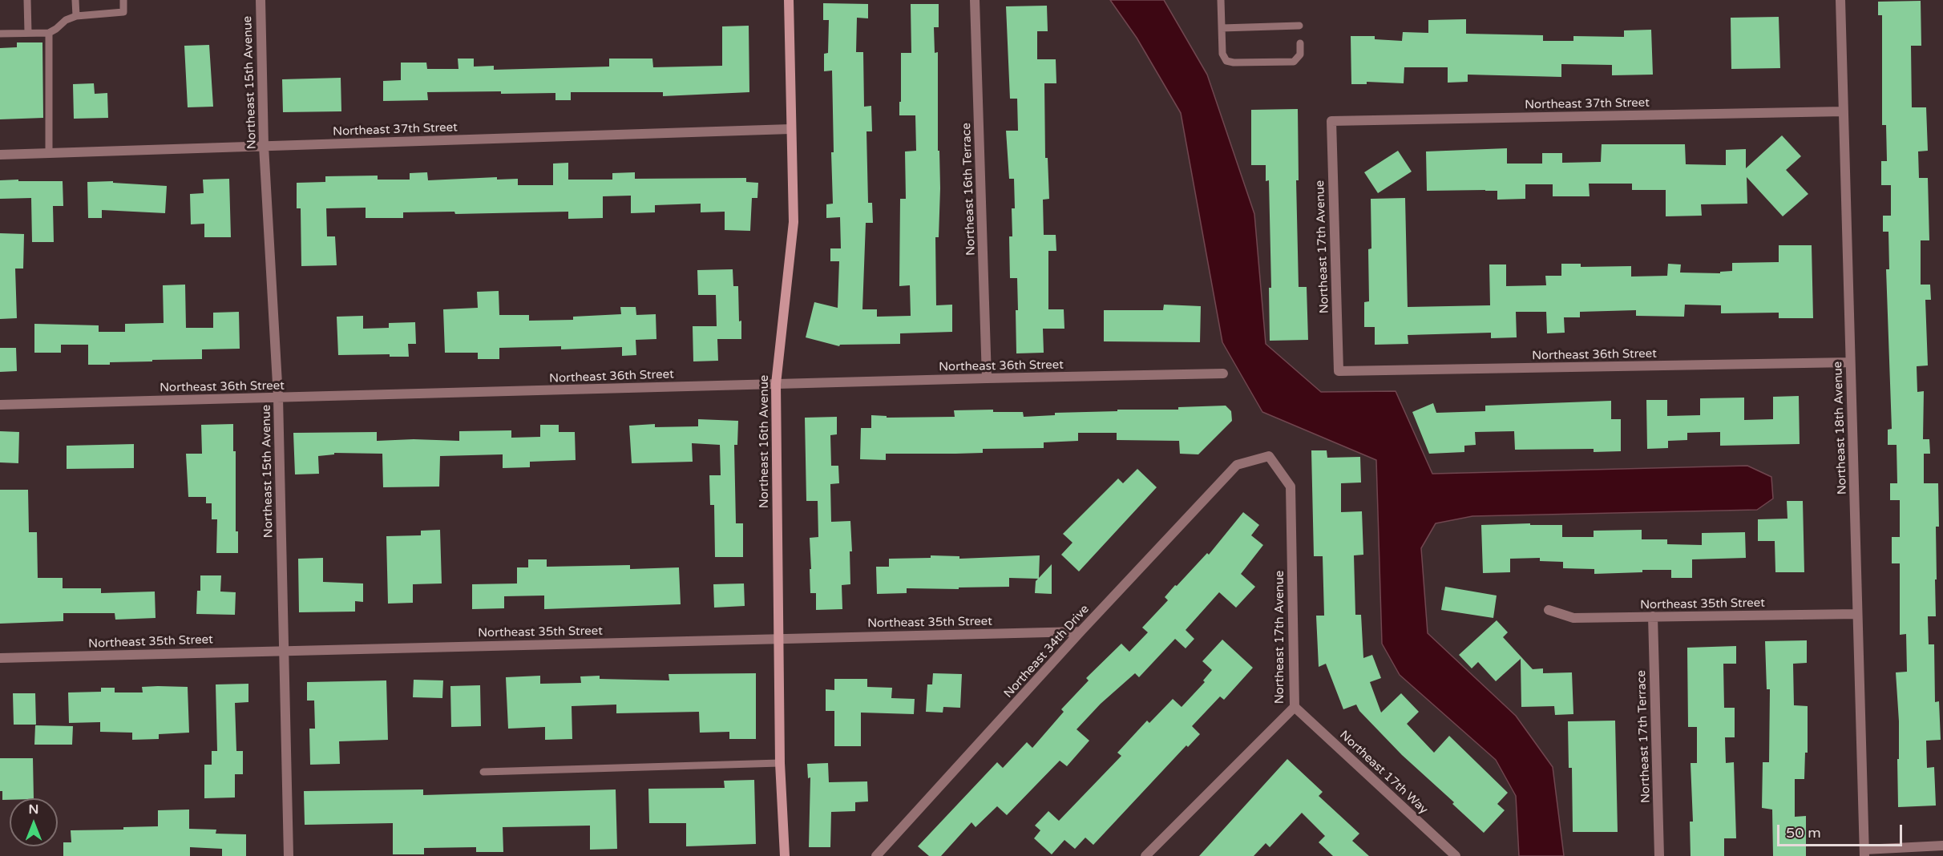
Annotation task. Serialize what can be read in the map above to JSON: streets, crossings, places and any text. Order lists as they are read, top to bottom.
{
  "streets": {
    "street": [
      "Northeast 15th Avenue",
      "Northeast 37th Street",
      "Northeast 16th Terrace",
      "Northeast 17th Avenue",
      "Northeast 36th Street",
      "Northeast 18th Avenue",
      "Northeast 16th Avenue",
      "Northeast 35th Street",
      "Northeast 34th Drive",
      "Northeast 17th Terrace",
      "Northeast 17th Way"
    ]
  },
  "crossings": [
    ["Northeast 15th Avenue", "Northeast 37th Street"],
    ["Northeast 15th Avenue", "Northeast 36th Street"],
    ["Northeast 15th Avenue", "Northeast 35th Street"],
    ["Northeast 37th Street", "Northeast 17th Avenue"],
    ["Northeast 37th Street", "Northeast 18th Avenue"],
    ["Northeast 37th Street", "Northeast 16th Avenue"],
    ["Northeast 16th Terrace", "Northeast 36th Street"],
    ["Northeast 17th Avenue", "Northeast 36th Street"],
    ["Northeast 17th Avenue", "Northeast 34th Drive"],
    ["Northeast 17th Avenue", "Northeast 17th Way"],
    ["Northeast 36th Street", "Northeast 18th Avenue"],
    ["Northeast 36th Street", "Northeast 16th Avenue"],
    ["Northeast 18th Avenue", "Northeast 35th Street"],
    ["Northeast 16th Avenue", "Northeast 35th Street"],
    ["Northeast 35th Street", "Northeast 34th Drive"],
    ["Northeast 35th Street", "Northeast 17th Terrace"]
  ],
  "scale_bar": "50 m",
  "north": "top"
}
